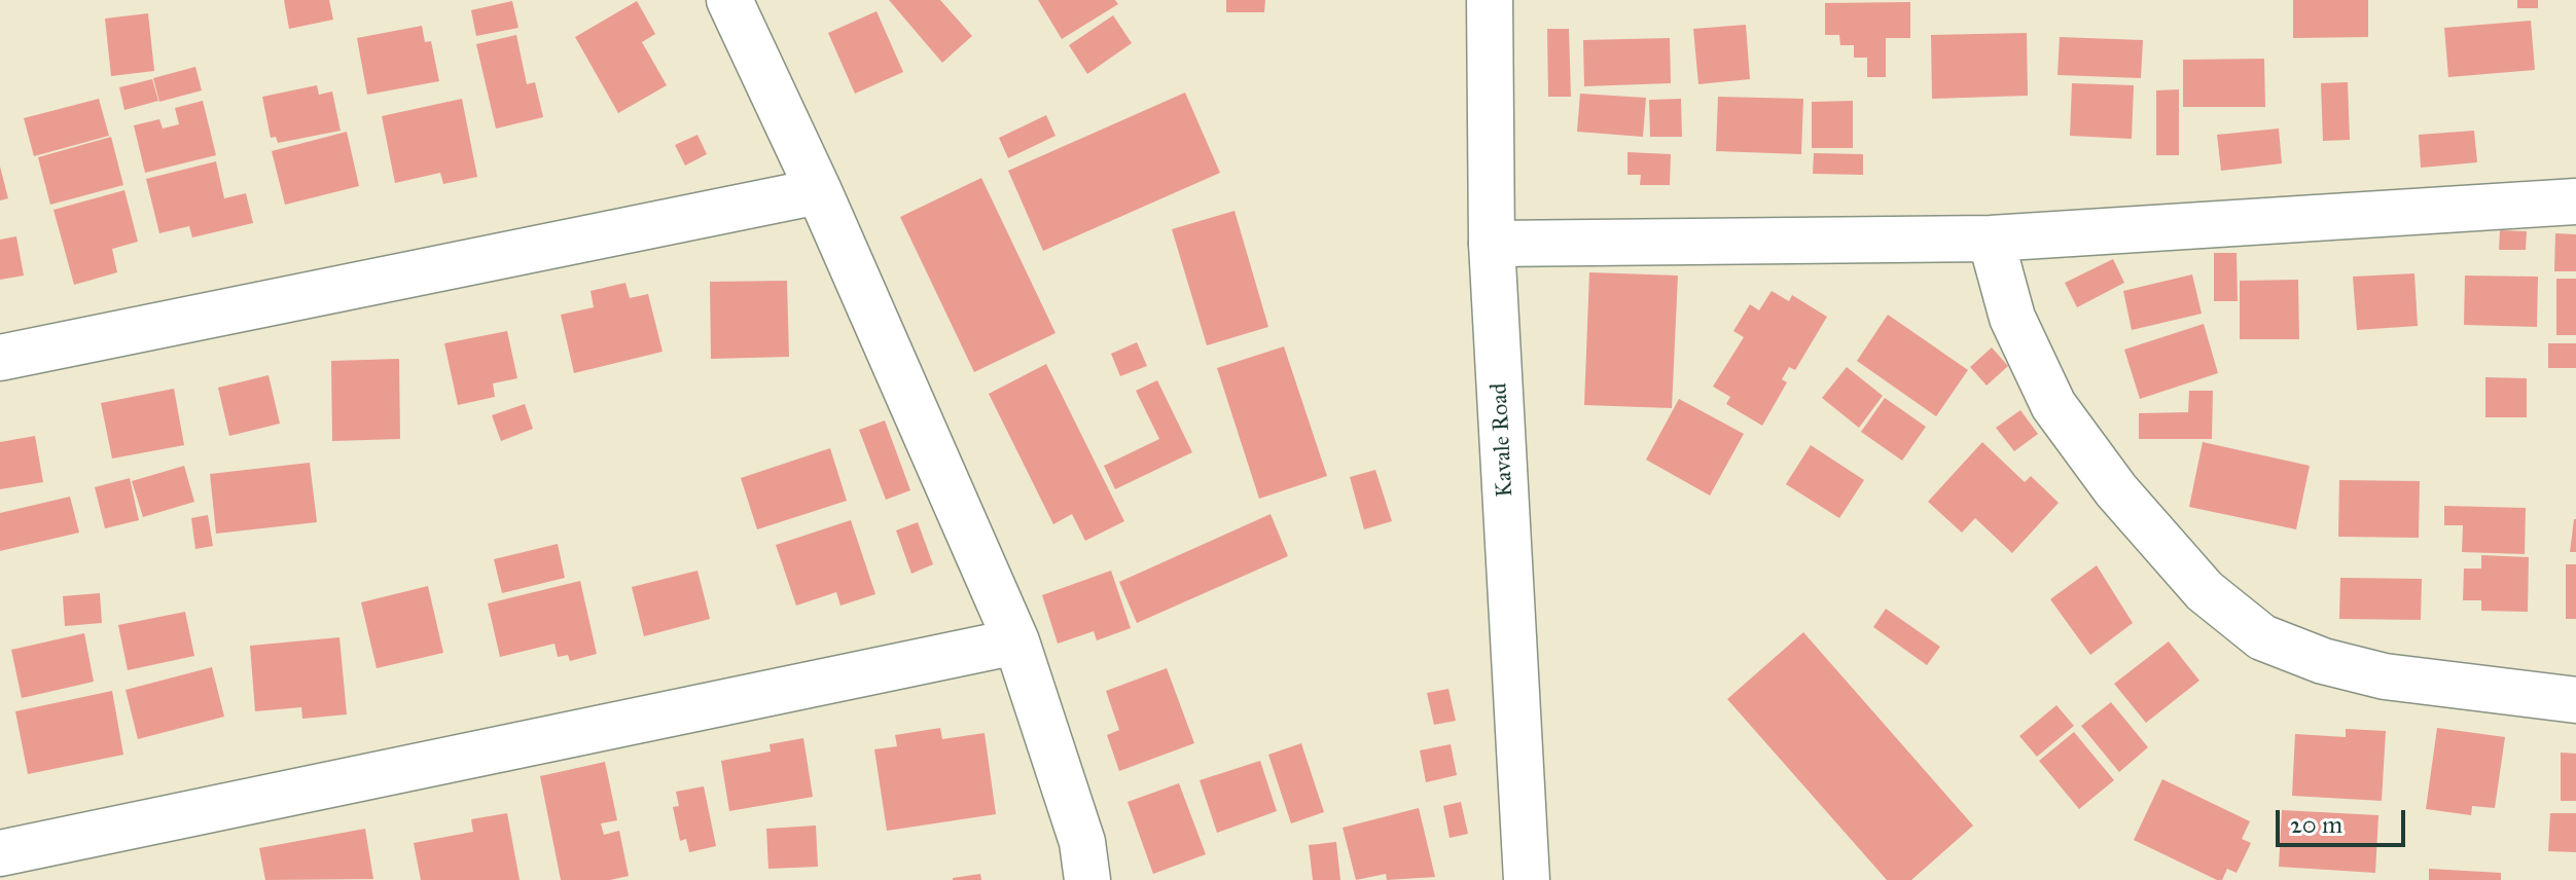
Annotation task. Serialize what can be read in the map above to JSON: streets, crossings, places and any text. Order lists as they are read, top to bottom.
{
  "streets": {
    "street": ["Kavale Road"]
  },
  "scale_bar": "20 m"
}
